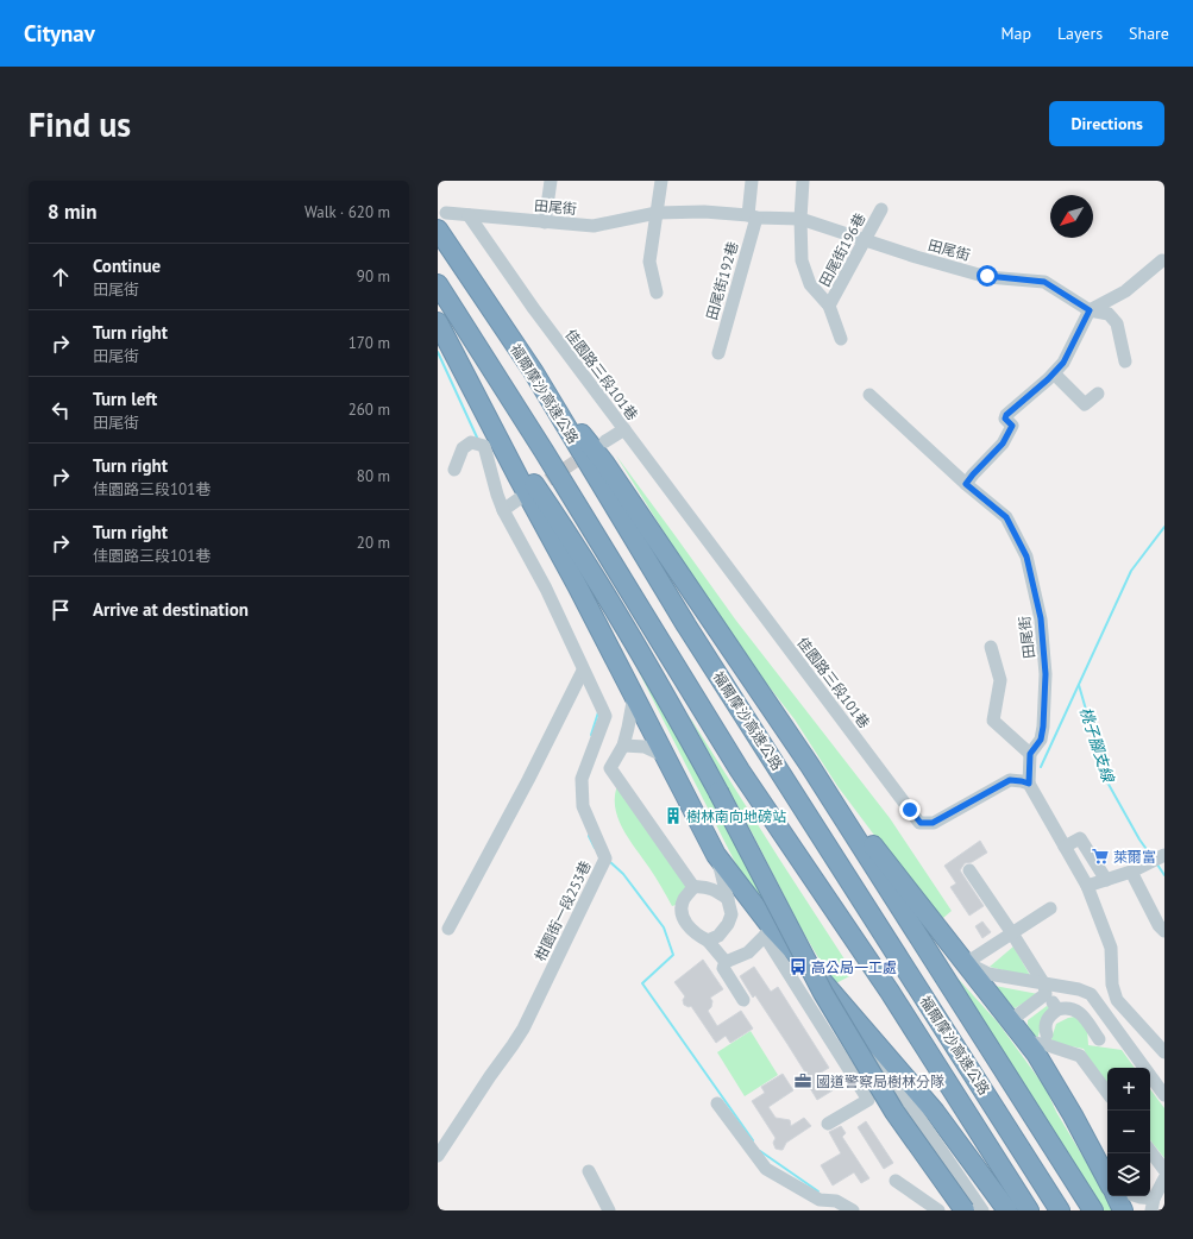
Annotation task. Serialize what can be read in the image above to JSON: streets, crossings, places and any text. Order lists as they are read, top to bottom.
{
  "streets": {
    "highway": ["福爾摩沙高速公路"],
    "street": [
      "田尾街",
      "田尾街196巷",
      "田尾街192巷",
      "佳園路三段101巷",
      "柑園街一段253巷"
    ]
  },
  "crossings": [
    ["田尾街", "田尾街196巷"],
    ["田尾街", "田尾街192巷"],
    ["田尾街", "佳園路三段101巷"]
  ],
  "water": ["桃子腳支線"],
  "places": {
    "building": ["樹林南向地磅站"],
    "supermarket": ["萊爾富"],
    "bus stop": ["高公局一工處"],
    "office": ["國道警察局樹林分隊"]
  },
  "north": "bottom left",
  "page": {
    "header": "Citynav",
    "nav": ["Map", "Layers", "Share"],
    "buttons": "Directions",
    "title": "Find us",
    "heading": ["8 min", "Walk · 620 m"],
    "list": [
      ["Continue", "田尾街", "90 m"],
      ["Turn right", "田尾街", "170 m"],
      ["Turn left", "田尾街", "260 m"],
      ["Turn right", "佳園路三段101巷", "80 m"],
      ["Turn right", "佳園路三段101巷", "20 m"],
      "Arrive at destination"
    ],
    "map_buttons": ["+", "−"]
  }
}
